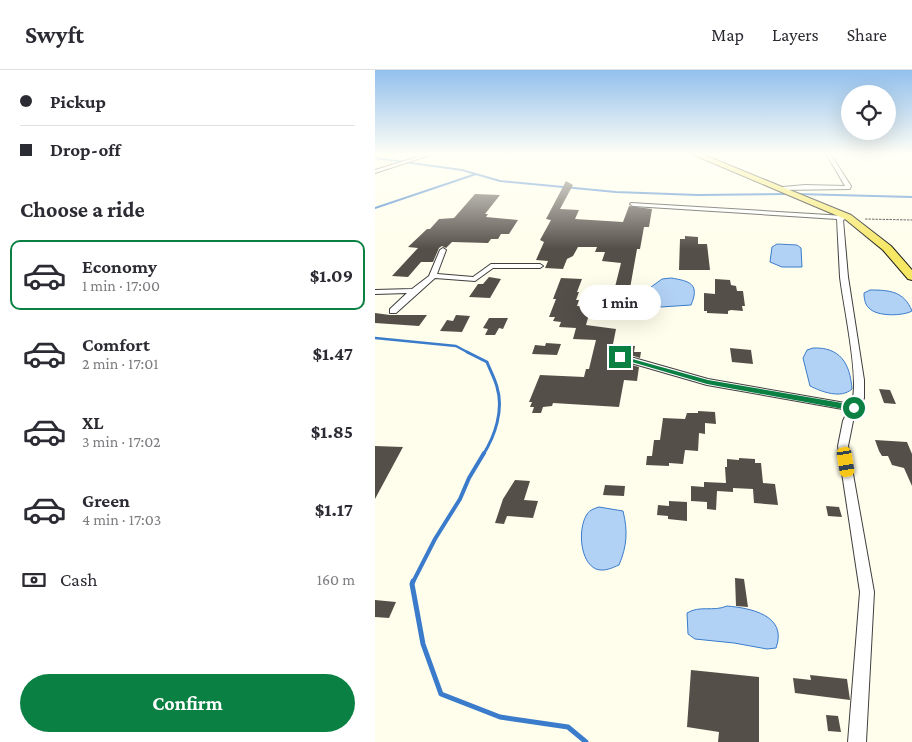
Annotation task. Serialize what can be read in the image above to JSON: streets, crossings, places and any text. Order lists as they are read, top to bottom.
{
  "page": {
    "header": "Swyft",
    "nav": ["Map", "Layers", "Share"],
    "banner": ["Pickup", "Drop-off"],
    "heading": "Choose a ride",
    "list": [
      {
        "name": "Economy",
        "note": "1 min · 17:00",
        "value": "$1.09"
      },
      {
        "name": "Comfort",
        "note": "2 min · 17:01",
        "value": "$1.47"
      },
      {
        "name": "XL",
        "note": "3 min · 17:02",
        "value": "$1.85"
      },
      {
        "name": "Green",
        "note": "4 min · 17:03",
        "value": "$1.17"
      }
    ],
    "bubble": "1 min",
    "pay": ["Cash", "160 m"],
    "buttons": "Confirm"
  }
}
